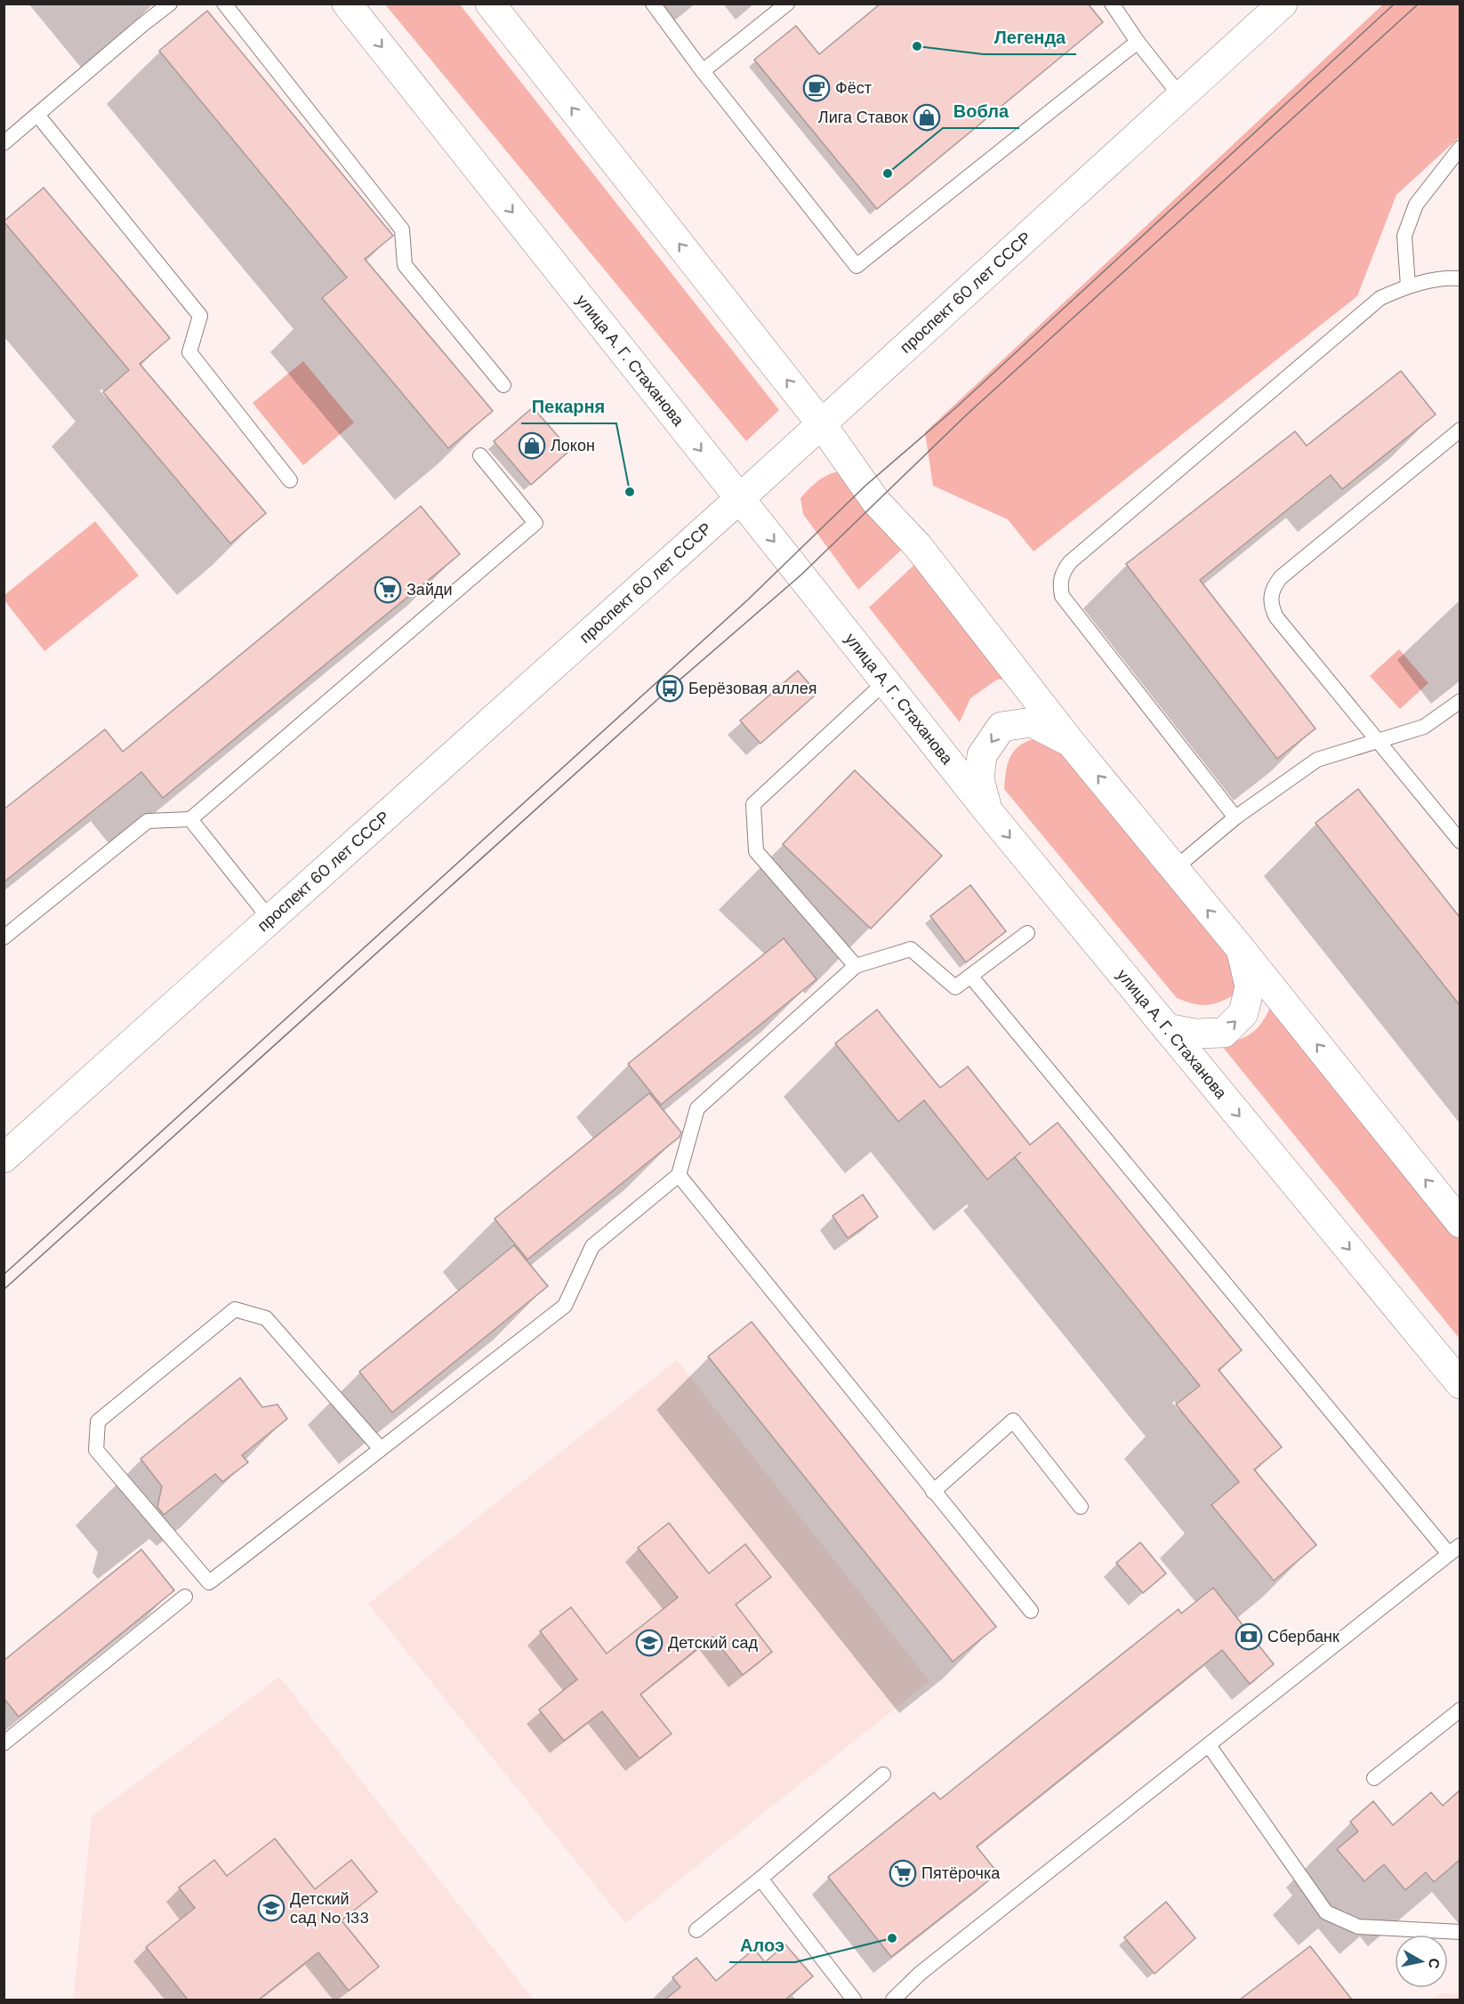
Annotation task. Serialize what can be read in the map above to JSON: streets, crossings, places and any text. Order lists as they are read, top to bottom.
{
  "streets": {
    "main road": ["проспект 60 лет СССР", "улица А. Г. Стаханова"]
  },
  "crossings": [
    ["проспект 60 лет СССР", "улица А. Г. Стаханова"]
  ],
  "places": {
    "other": [
      "Легенда",
      "Вобла",
      "Пекарня",
      "Алоэ"
    ],
    "cafe": ["Фёст"],
    "shop": ["Лига Ставок", "Локон"],
    "supermarket": ["Зайди", "Пятёрочка"],
    "bus stop": ["Берёзовая аллея"],
    "bank": ["Сбербанк"],
    "school or university": ["Детский сад", "Детский сад No 133"]
  },
  "north": "right"
}
